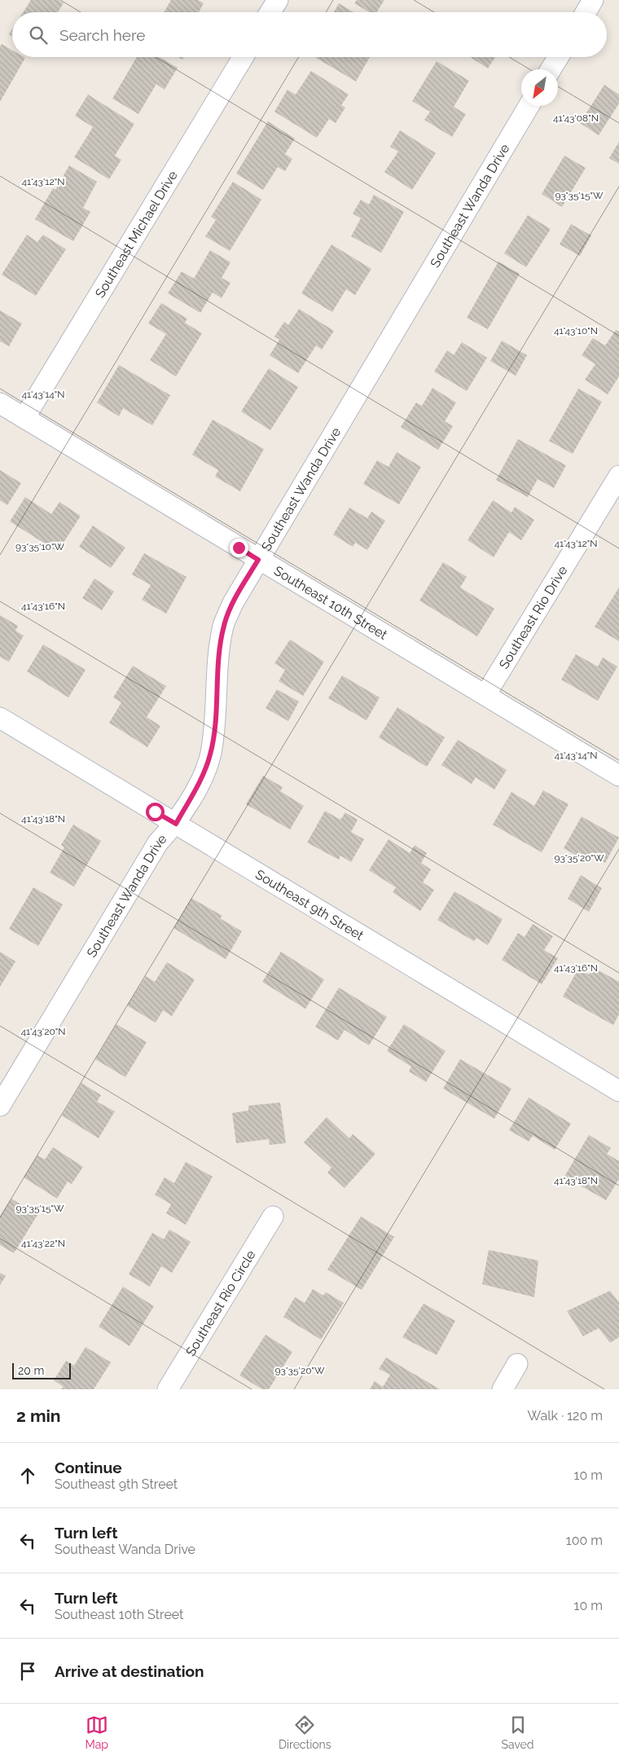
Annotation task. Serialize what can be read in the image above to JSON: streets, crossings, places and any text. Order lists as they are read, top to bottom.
{
  "streets": {
    "street": [
      "Southeast Wanda Drive",
      "Southeast Michael Drive",
      "Southeast 10th Street",
      "Southeast Rio Drive",
      "Southeast 9th Street",
      "Southeast Rio Circle"
    ]
  },
  "crossings": [
    ["Southeast Wanda Drive", "Southeast 10th Street"],
    ["Southeast Wanda Drive", "Southeast 9th Street"],
    ["Southeast Michael Drive", "Southeast 10th Street"],
    ["Southeast 10th Street", "Southeast Rio Drive"]
  ],
  "scale_bar": "20 m",
  "north": "bottom left",
  "page": {
    "search": "Search here",
    "scale": "20 m",
    "heading": ["2 min", "Walk · 120 m"],
    "list": [
      ["Continue", "Southeast 9th Street", "10 m"],
      ["Turn left", "Southeast Wanda Drive", "100 m"],
      ["Turn left", "Southeast 10th Street", "10 m"],
      "Arrive at destination"
    ],
    "nav": ["Map", "Directions", "Saved"]
  },
  "coordinates": [
    "41°43'08\"N",
    "41°43'12\"N",
    "93°35'15\"W",
    "41°43'10\"N",
    "41°43'14\"N",
    "93°35'10\"W",
    "41°43'16\"N",
    "41°43'18\"N",
    "93°35'20\"W",
    "41°43'20\"N",
    "41°43'22\"N"
  ]
}
